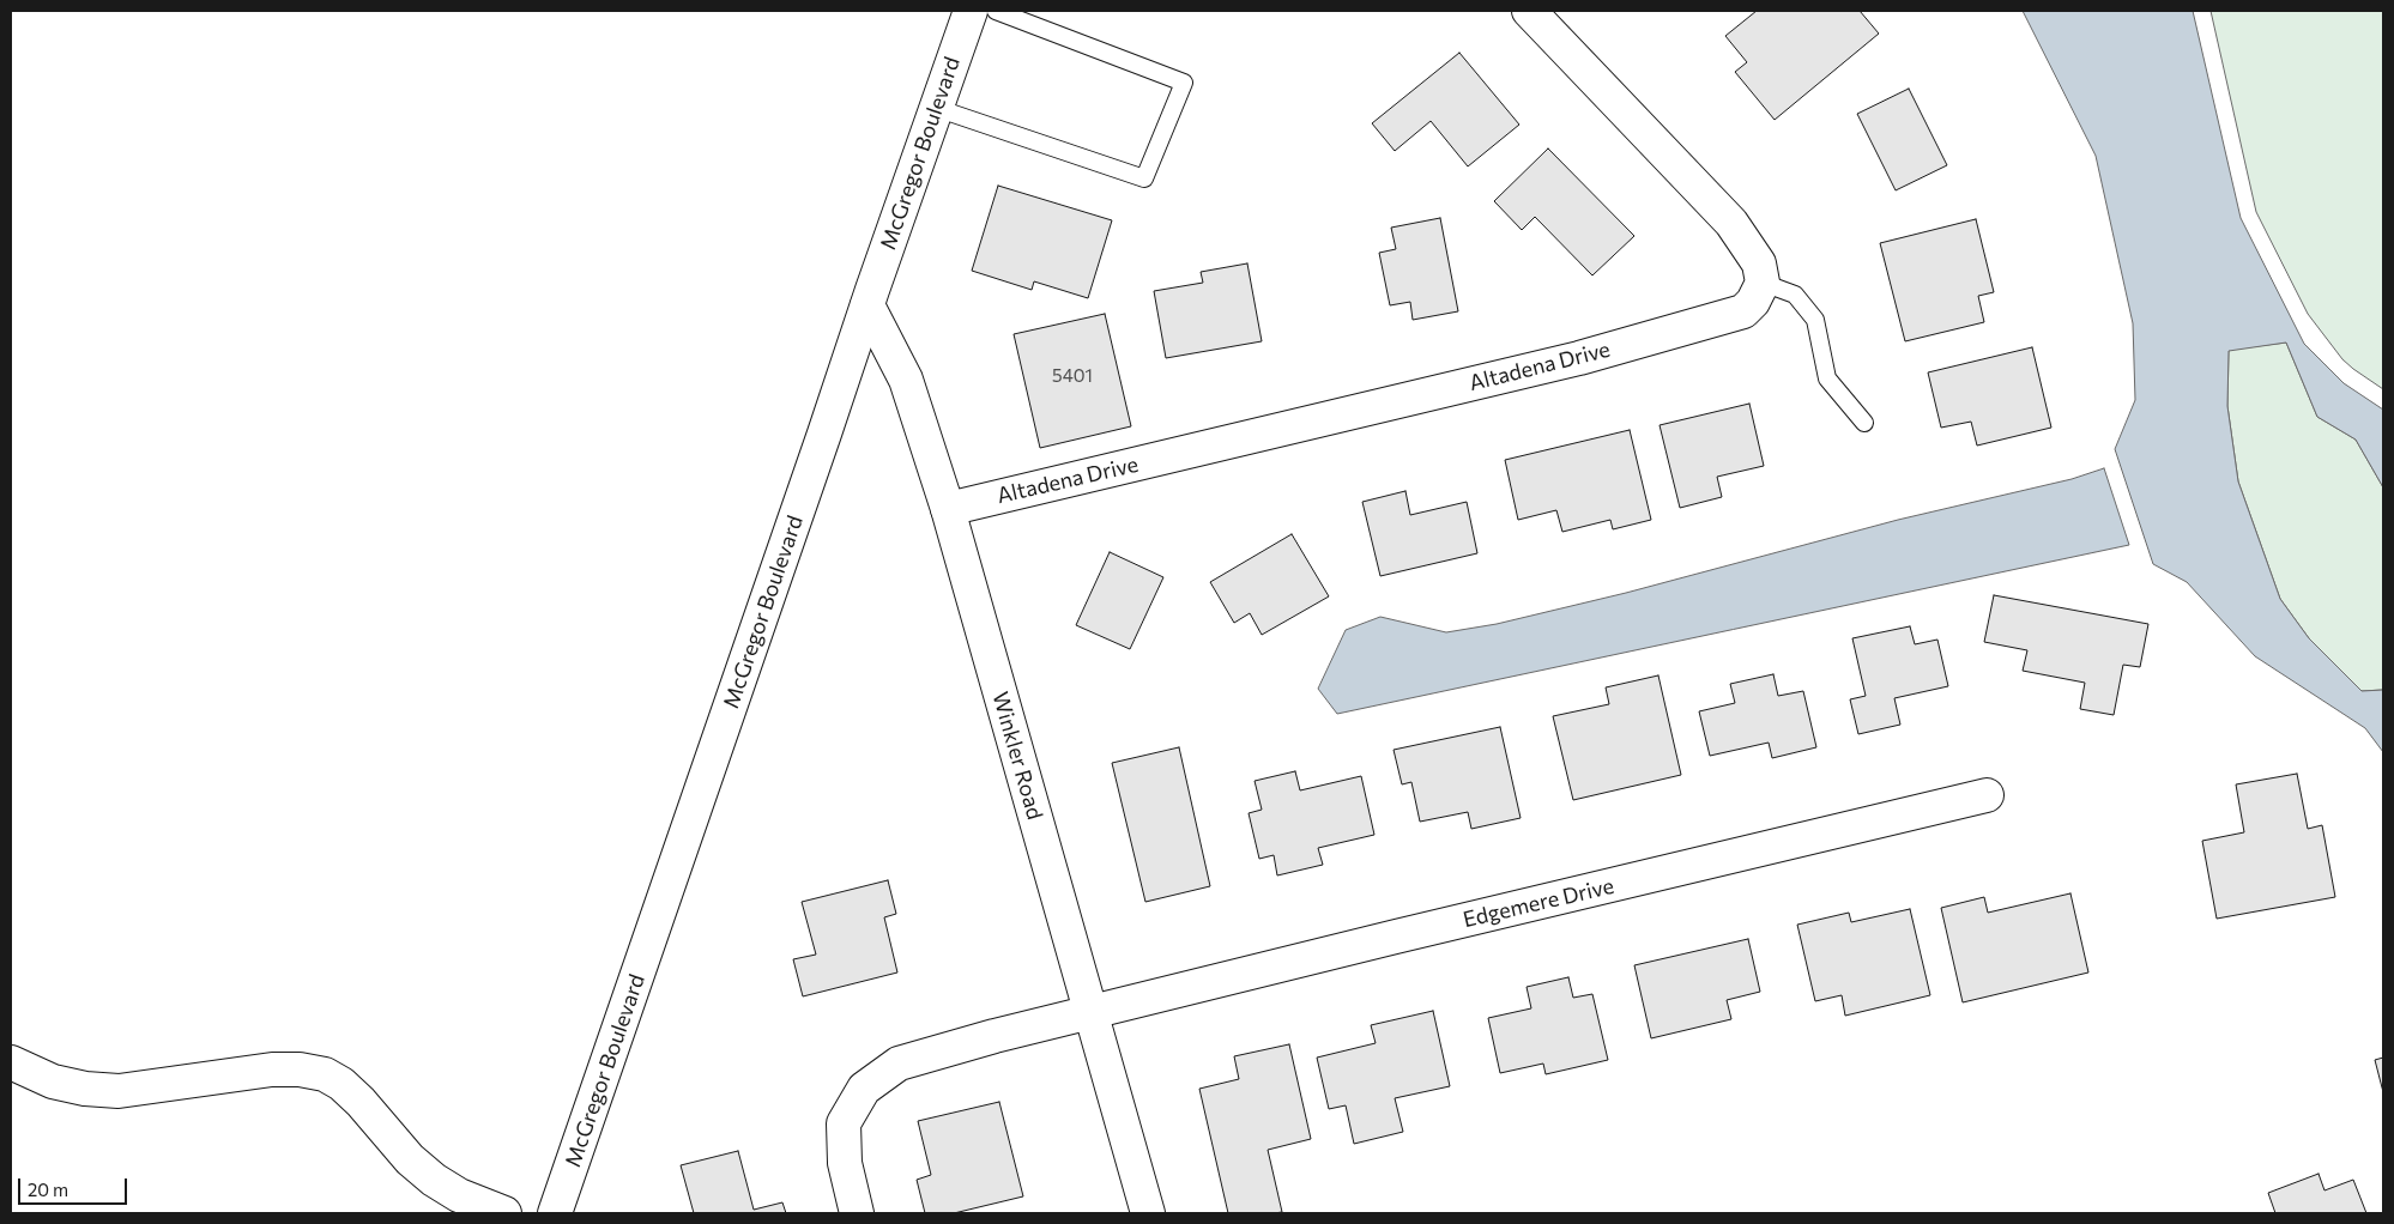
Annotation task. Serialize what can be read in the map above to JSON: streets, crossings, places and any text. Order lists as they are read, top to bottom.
{
  "streets": {
    "street": [
      "McGregor Boulevard",
      "Altadena Drive",
      "Winkler Road",
      "Edgemere Drive"
    ]
  },
  "crossings": [
    ["McGregor Boulevard", "Winkler Road"],
    ["Altadena Drive", "Winkler Road"],
    ["Winkler Road", "Edgemere Drive"]
  ],
  "house_numbers": ["5401"],
  "scale_bar": "20 m"
}
